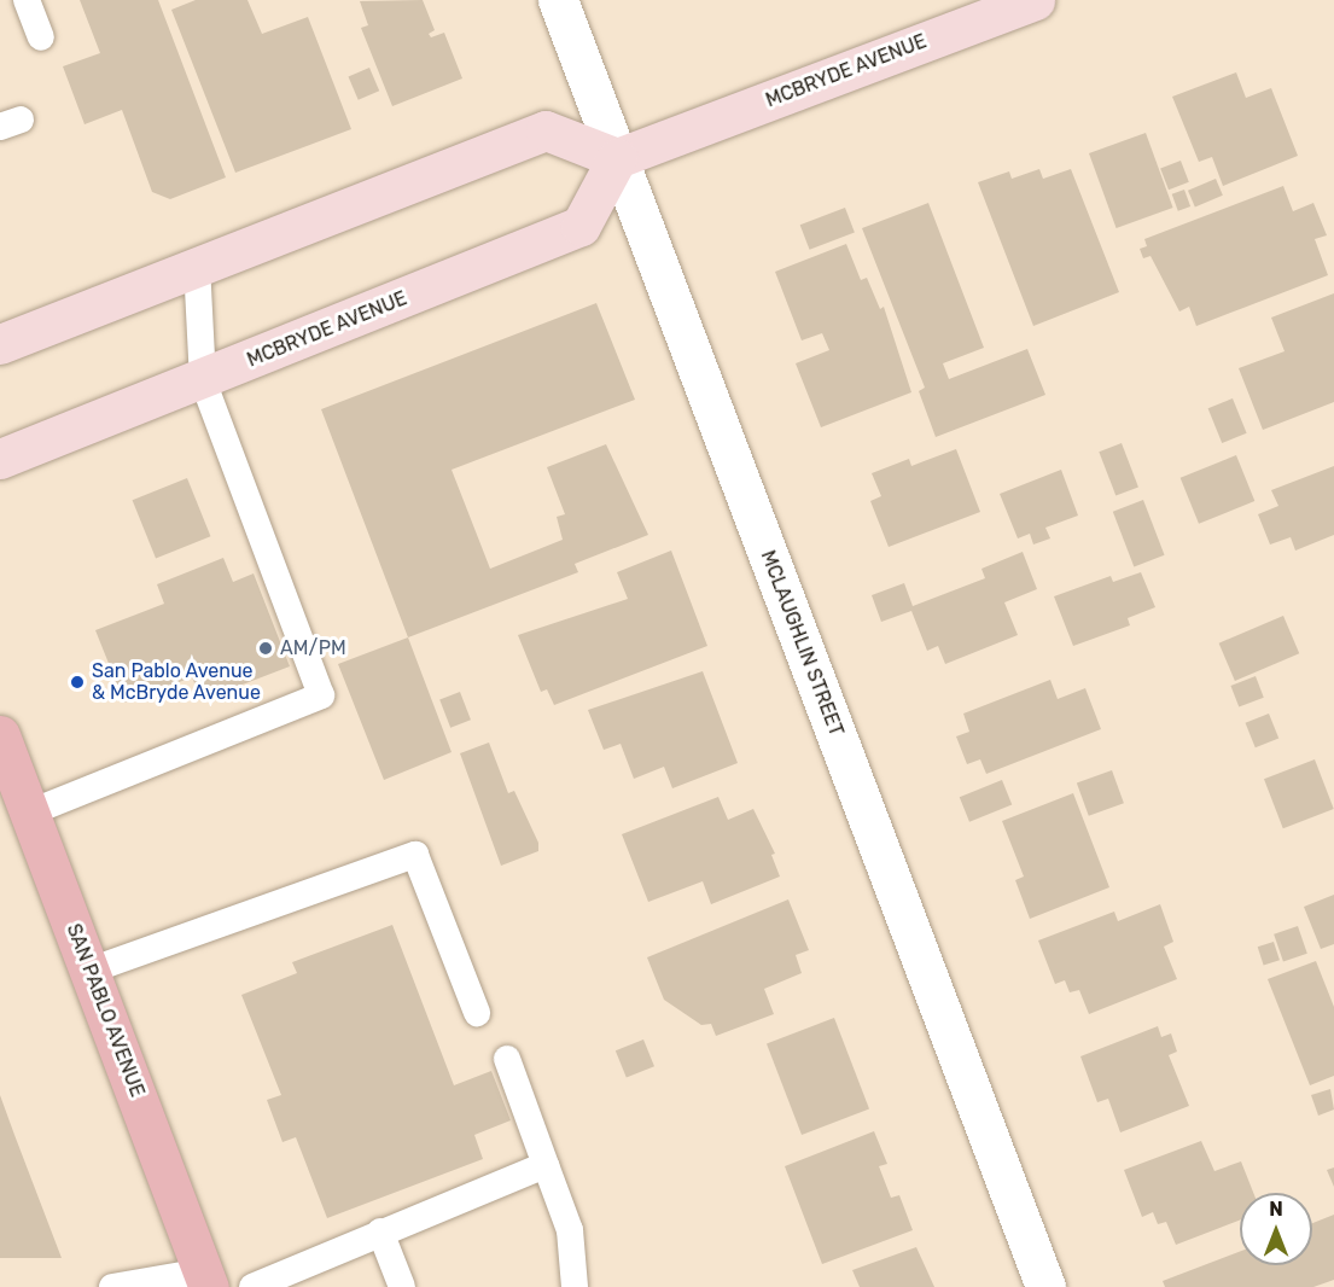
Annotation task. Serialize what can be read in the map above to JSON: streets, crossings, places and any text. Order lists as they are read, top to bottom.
{
  "streets": {
    "main road": ["MCBRYDE AVENUE", "SAN PABLO AVENUE"],
    "street": ["MCLAUGHLIN STREET"]
  },
  "crossings": [
    ["MCBRYDE AVENUE", "MCLAUGHLIN STREET"]
  ],
  "places": ["AM/PM", "San Pablo Avenue & McBryde Avenue"],
  "north": "top"
}
